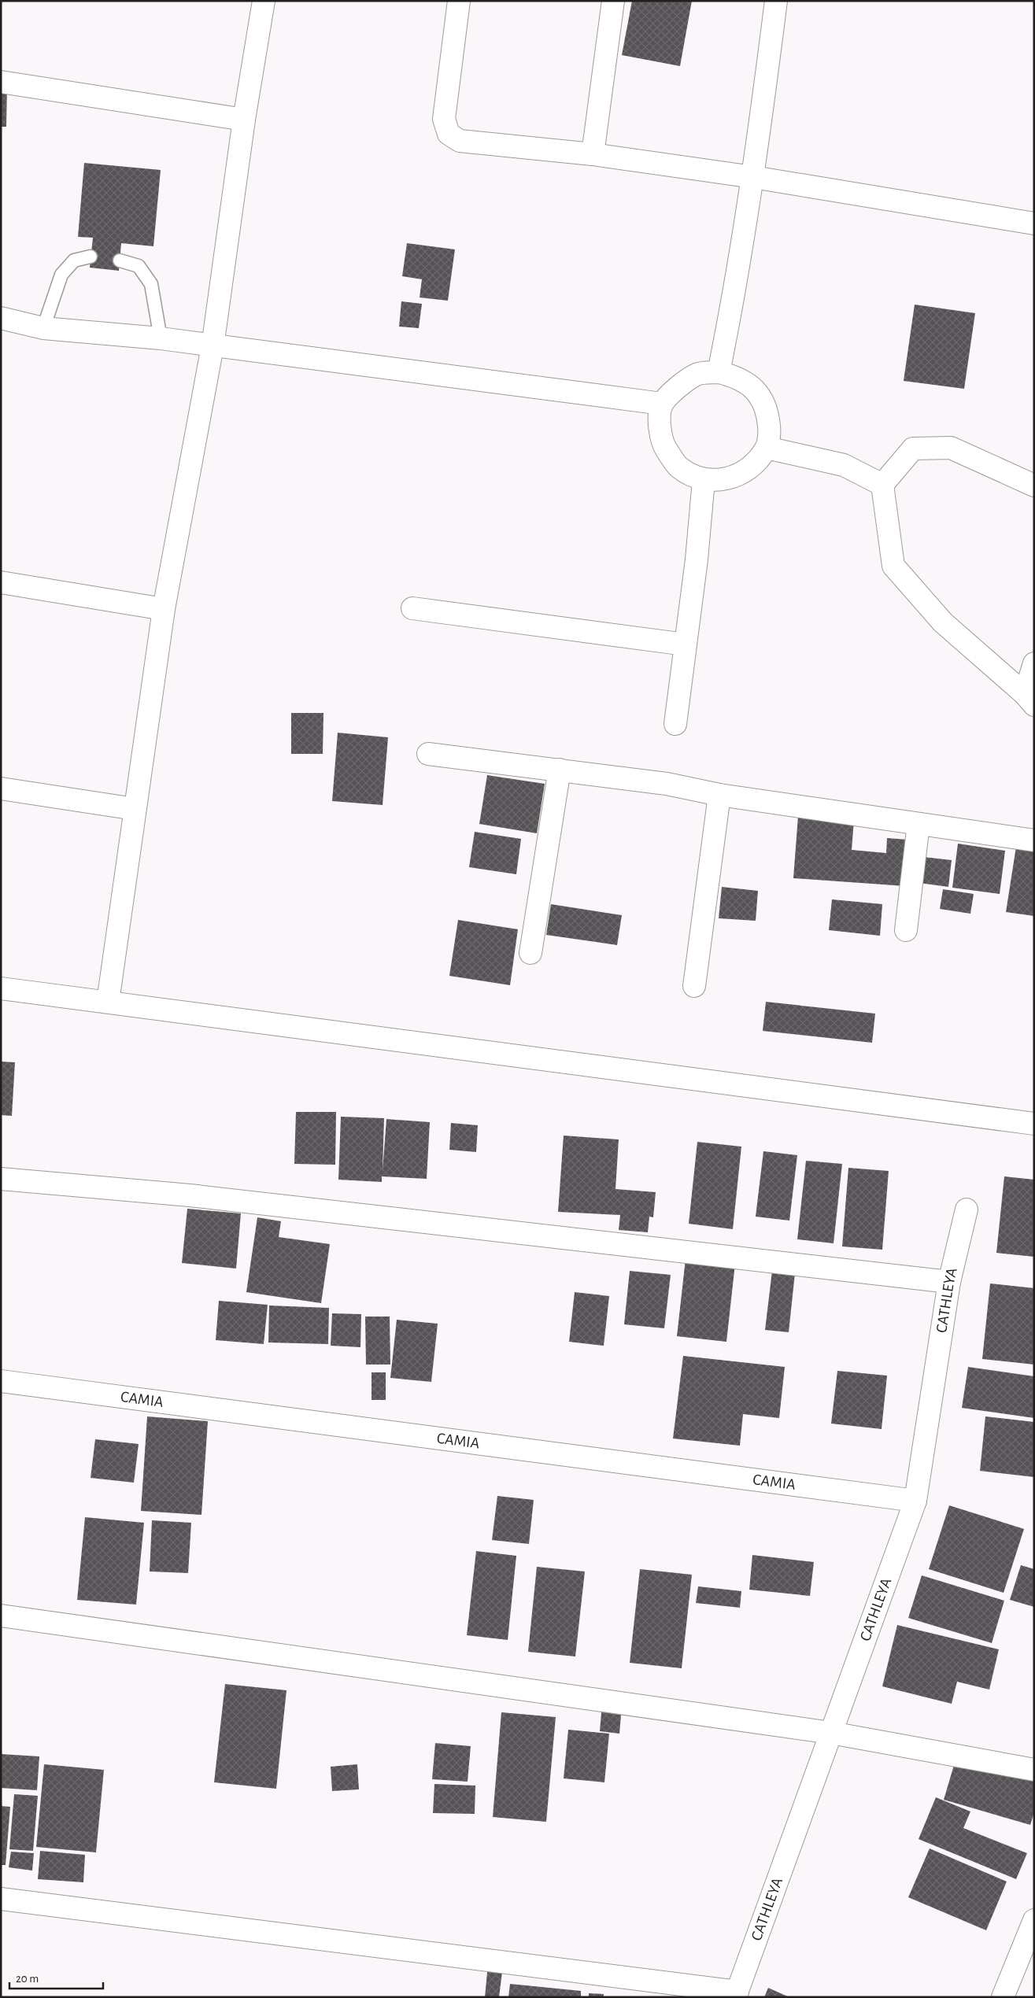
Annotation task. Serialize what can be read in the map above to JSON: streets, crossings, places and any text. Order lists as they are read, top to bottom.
{
  "streets": {
    "street": ["CATHLEYA", "CAMIA"]
  },
  "crossings": [
    ["CATHLEYA", "CAMIA"]
  ],
  "scale_bar": "20 m"
}
